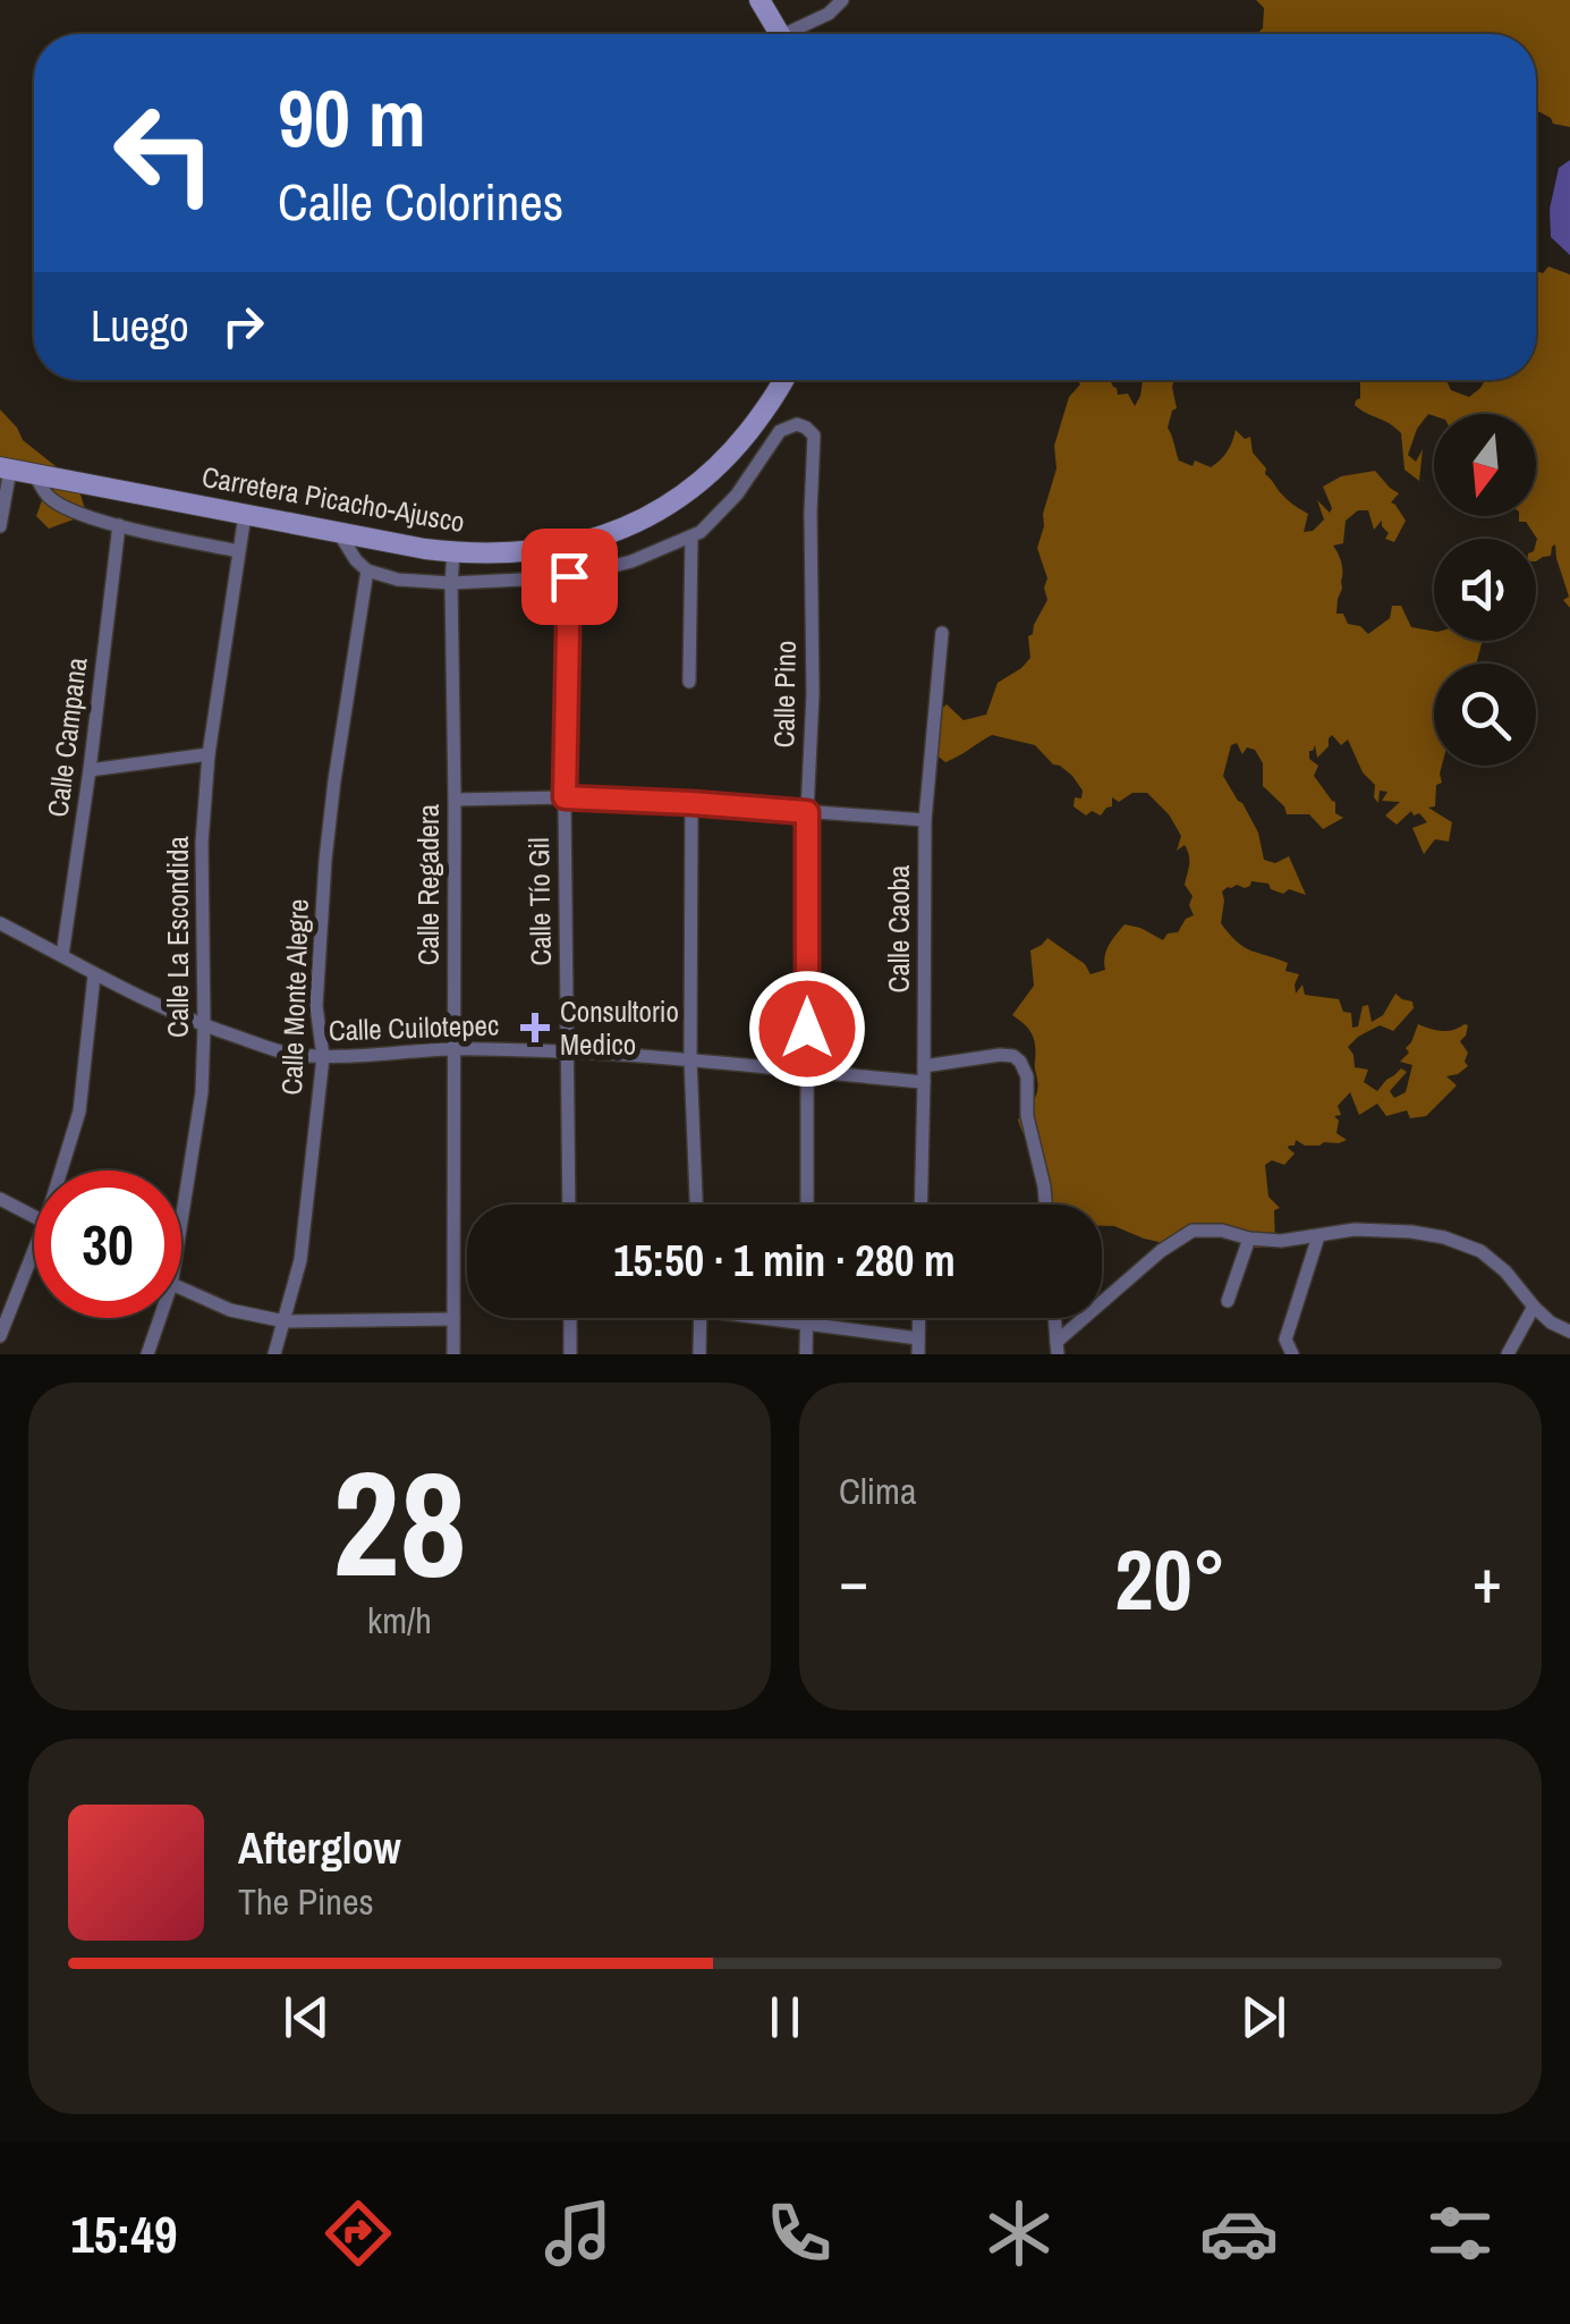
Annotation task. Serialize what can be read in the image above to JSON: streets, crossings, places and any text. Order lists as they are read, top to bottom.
{
  "streets": {
    "main road": ["Carretera Picacho-Ajusco"],
    "street": [
      "Calle Pino",
      "Calle Campana",
      "Calle Regadera",
      "Calle Tío Gil",
      "Calle Caoba",
      "Calle La Escondida",
      "Calle Monte Alegre",
      "Calle Cuilotepec"
    ]
  },
  "crossings": [
    ["Carretera Picacho-Ajusco", "Calle Regadera"],
    ["Carretera Picacho-Ajusco", "Calle La Escondida"],
    ["Calle Pino", "Calle Cuilotepec"],
    ["Calle Campana", "Calle Cuilotepec"],
    ["Calle Regadera", "Calle Cuilotepec"],
    ["Calle Tío Gil", "Calle Cuilotepec"],
    ["Calle Caoba", "Calle Cuilotepec"],
    ["Calle La Escondida", "Calle Cuilotepec"],
    ["Calle Monte Alegre", "Calle Cuilotepec"]
  ],
  "places": {
    "health": ["Consultorio Medico"]
  },
  "north": "bottom",
  "page": {
    "turn": ["90 m", "Calle Colorines"],
    "then": "Luego",
    "limit": "30",
    "trip": "15:50 · 1 min · 280 m",
    "tile": [
      ["28", "km/h"],
      "Clima"
    ],
    "heat": ["−", "20°", "+"],
    "song": ["Afterglow", "The Pines"],
    "tabs": "15:49"
  }
}
